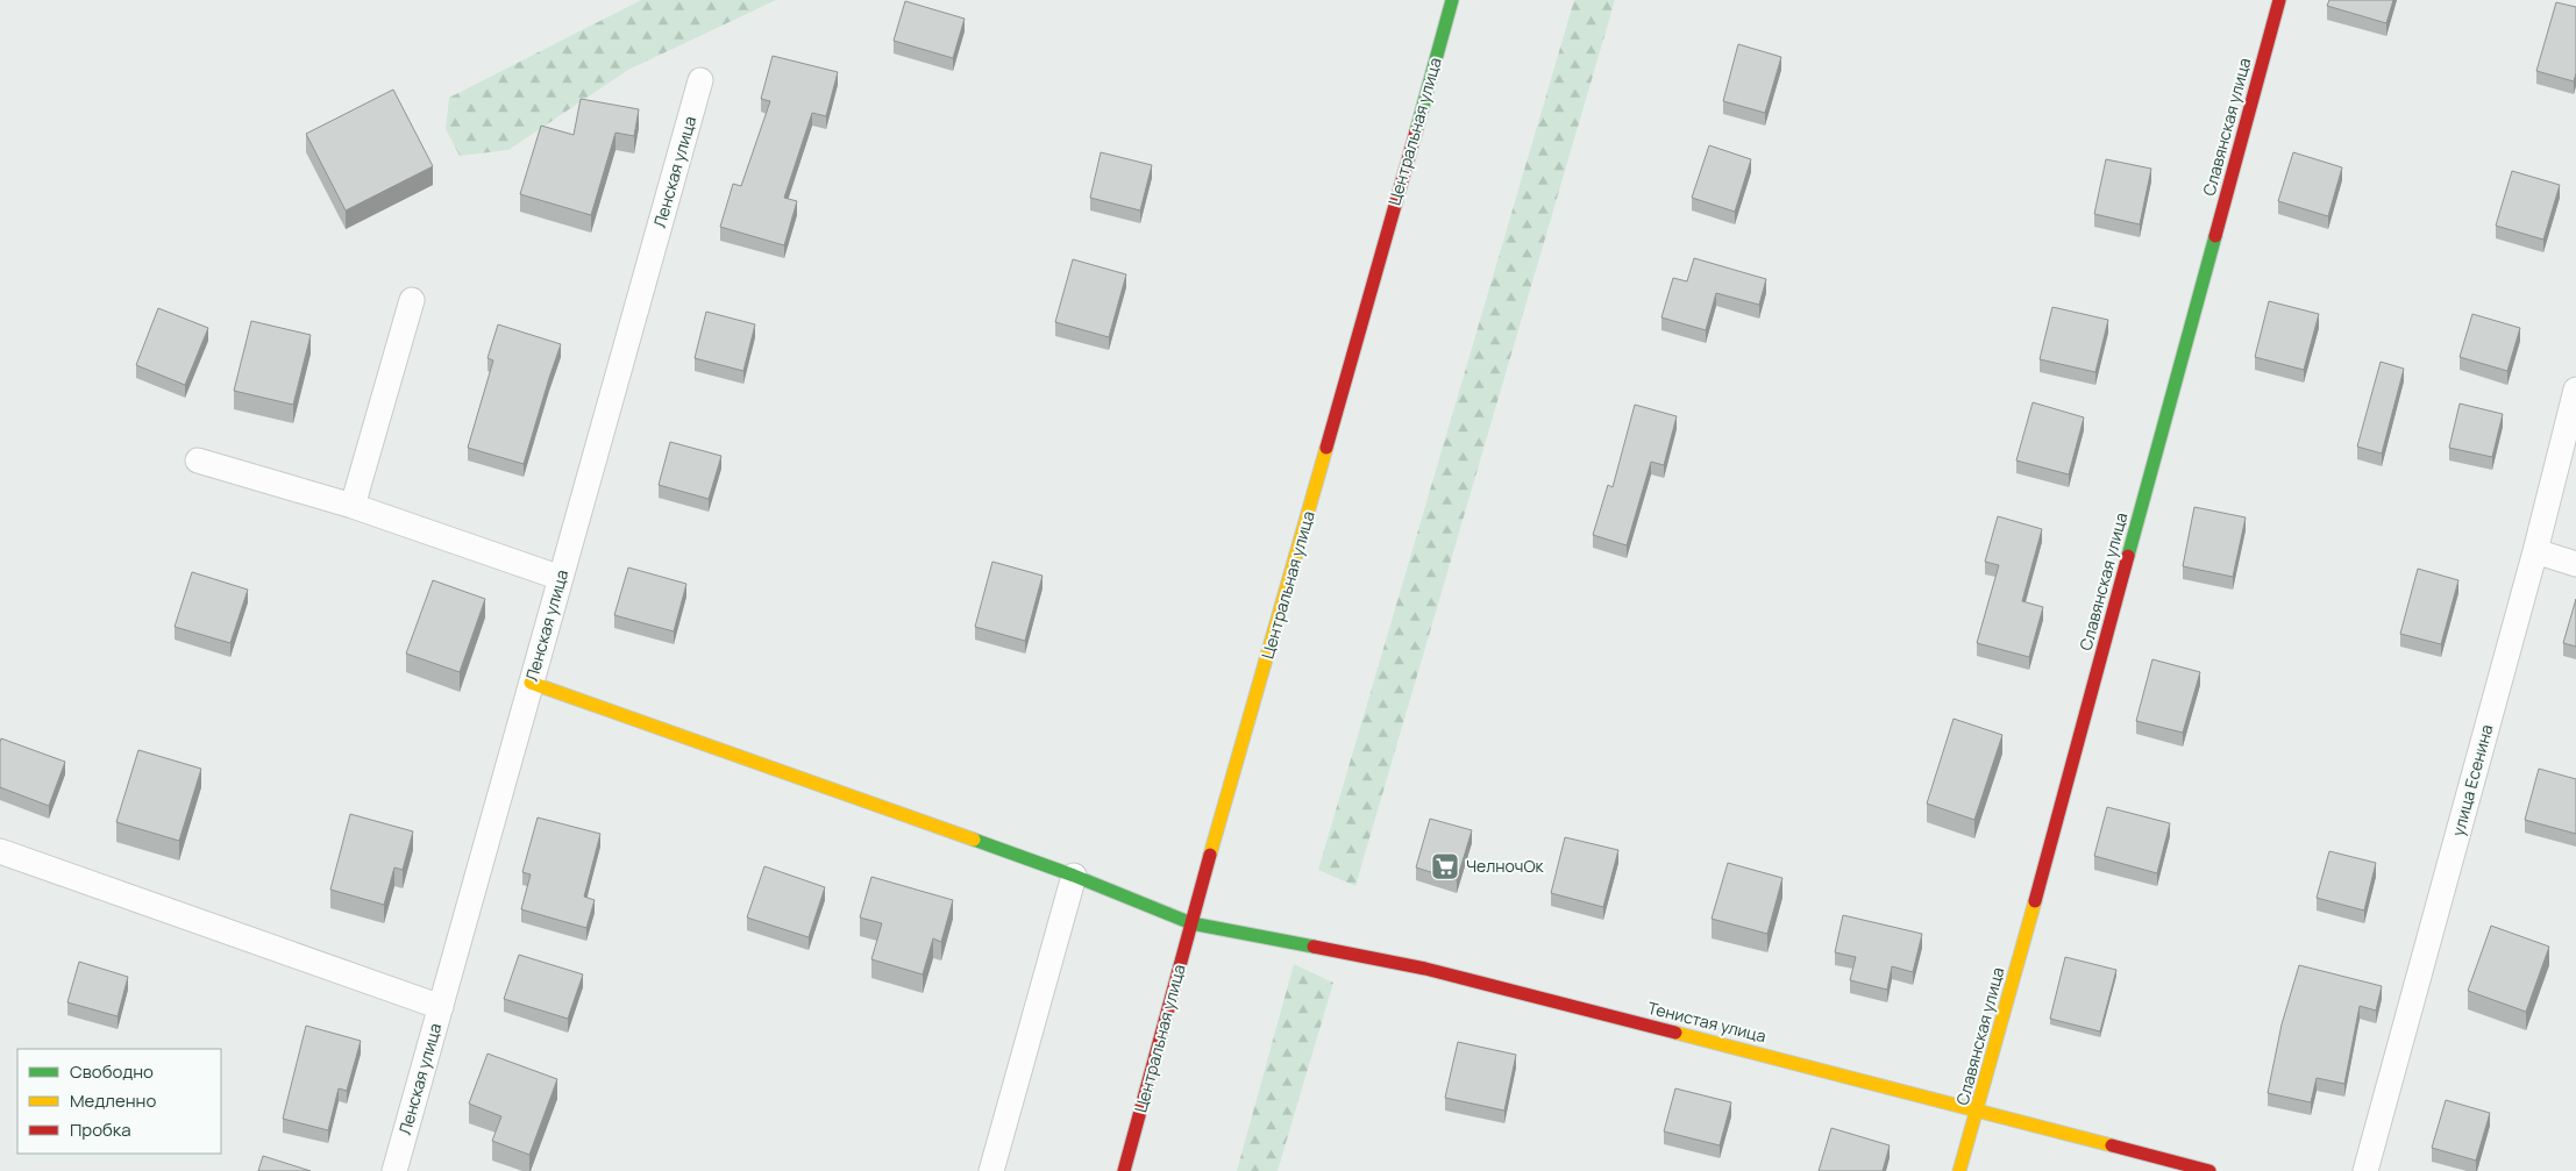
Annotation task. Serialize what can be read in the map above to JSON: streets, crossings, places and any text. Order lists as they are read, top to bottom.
{
  "streets": {
    "street": [
      "Славянская улица",
      "Центральная улица",
      "Ленская улица",
      "улица Есенина",
      "Тенистая улица"
    ]
  },
  "crossings": [
    ["Славянская улица", "Тенистая улица"],
    ["Центральная улица", "Тенистая улица"],
    ["Ленская улица", "Тенистая улица"]
  ],
  "places": {
    "supermarket": ["ЧелночОк"]
  },
  "legend": ["Свободно", "Медленно", "Пробка"]
}
